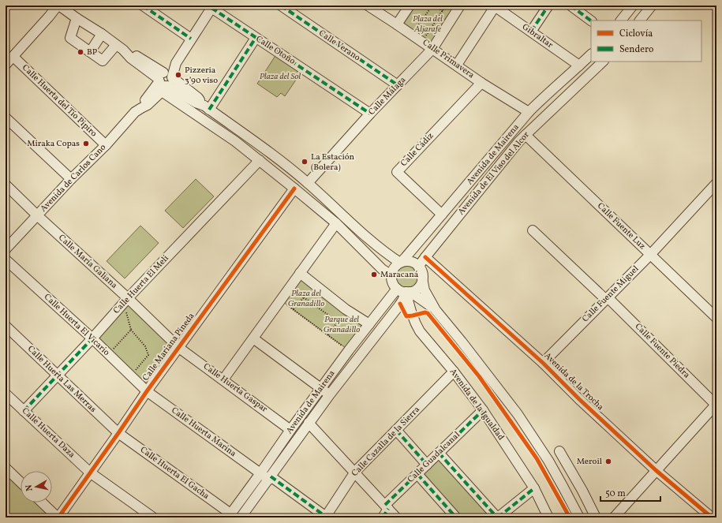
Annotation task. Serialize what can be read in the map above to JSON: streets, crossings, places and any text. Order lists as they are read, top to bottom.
{
  "streets": {
    "street": [
      "Gibraltar",
      "Calle Verano",
      "Calle Otoño",
      "Calle Primavera",
      "Calle Málaga",
      "Calle Huerta del Tío Pipiro",
      "Calle Cádiz",
      "Avenida de Mairena",
      "Avenida de El Viso del Alcor",
      "Avenida de Carlos Cano",
      "Calle Fuente Luz",
      "Calle María Galiana",
      "Calle Huerta El Meli",
      "Calle Fuente Miguel",
      "Calle Huerta El Vicario",
      "Calle Mariana Pineda",
      "Calle Fuente Piedra",
      "Calle Huerta Las Merras",
      "Avenida de la Trocha",
      "Calle Huerta Gaspar",
      "Avenida de la Igualdad",
      "Calle Huerta Marina",
      "Calle Huerta Daza",
      "Calle Cazalla de la Sierra",
      "Calle Guadalcanal",
      "Calle Huerta El Gacha"
    ]
  },
  "crossings": [
    ["Gibraltar", "Avenida de Mairena"],
    ["Calle Verano", "Calle Málaga"],
    ["Calle Otoño", "Calle Málaga"],
    ["Calle Primavera", "Calle Málaga"],
    ["Calle Primavera", "Calle Cádiz"],
    ["Calle Primavera", "Avenida de Mairena"],
    ["Calle Huerta del Tío Pipiro", "Avenida de Carlos Cano"],
    ["Calle Cádiz", "Avenida de Mairena"],
    ["Avenida de Mairena", "Avenida de El Viso del Alcor"],
    ["Avenida de Mairena", "Calle Huerta Gaspar"],
    ["Avenida de Mairena", "Avenida de la Igualdad"],
    ["Avenida de Mairena", "Calle Huerta Marina"],
    ["Avenida de Mairena", "Calle Huerta El Gacha"],
    ["Avenida de El Viso del Alcor", "Calle Fuente Luz"],
    ["Avenida de El Viso del Alcor", "Avenida de la Trocha"],
    ["Avenida de El Viso del Alcor", "Avenida de la Igualdad"],
    ["Avenida de Carlos Cano", "Calle María Galiana"],
    ["Calle Fuente Luz", "Calle Fuente Miguel"],
    ["Calle María Galiana", "Calle Huerta El Meli"],
    ["Calle María Galiana", "Calle Mariana Pineda"],
    ["Calle María Galiana", "Calle Huerta Gaspar"],
    ["Calle Huerta El Meli", "Calle Huerta El Vicario"],
    ["Calle Huerta El Meli", "Calle Huerta Las Merras"],
    ["Calle Huerta El Meli", "Calle Huerta Daza"],
    ["Calle Fuente Miguel", "Calle Fuente Piedra"],
    ["Calle Fuente Miguel", "Avenida de la Trocha"],
    ["Calle Huerta El Vicario", "Calle Mariana Pineda"],
    ["Calle Huerta El Vicario", "Calle Huerta Marina"],
    ["Calle Mariana Pineda", "Calle Huerta Las Merras"],
    ["Calle Mariana Pineda", "Calle Huerta Gaspar"],
    ["Calle Mariana Pineda", "Calle Huerta Marina"],
    ["Calle Mariana Pineda", "Calle Huerta Daza"],
    ["Calle Mariana Pineda", "Calle Huerta El Gacha"],
    ["Calle Huerta Las Merras", "Calle Huerta El Gacha"],
    ["Avenida de la Igualdad", "Calle Cazalla de la Sierra"],
    ["Avenida de la Igualdad", "Calle Guadalcanal"]
  ],
  "parks": [
    "Plaza del Aljarafe",
    "Plaza del Sol",
    "Plaza del Granadillo",
    "Parque del Granadillo"
  ],
  "places": [
    "BP",
    "Pizzeria 3’90 viso",
    "Miraka Copas",
    "La Estación (Bolera)",
    "Maracaná",
    "Meroil"
  ],
  "legend": ["Ciclovía", "Sendero"],
  "scale_bar": "50 m",
  "north": "left"
}
